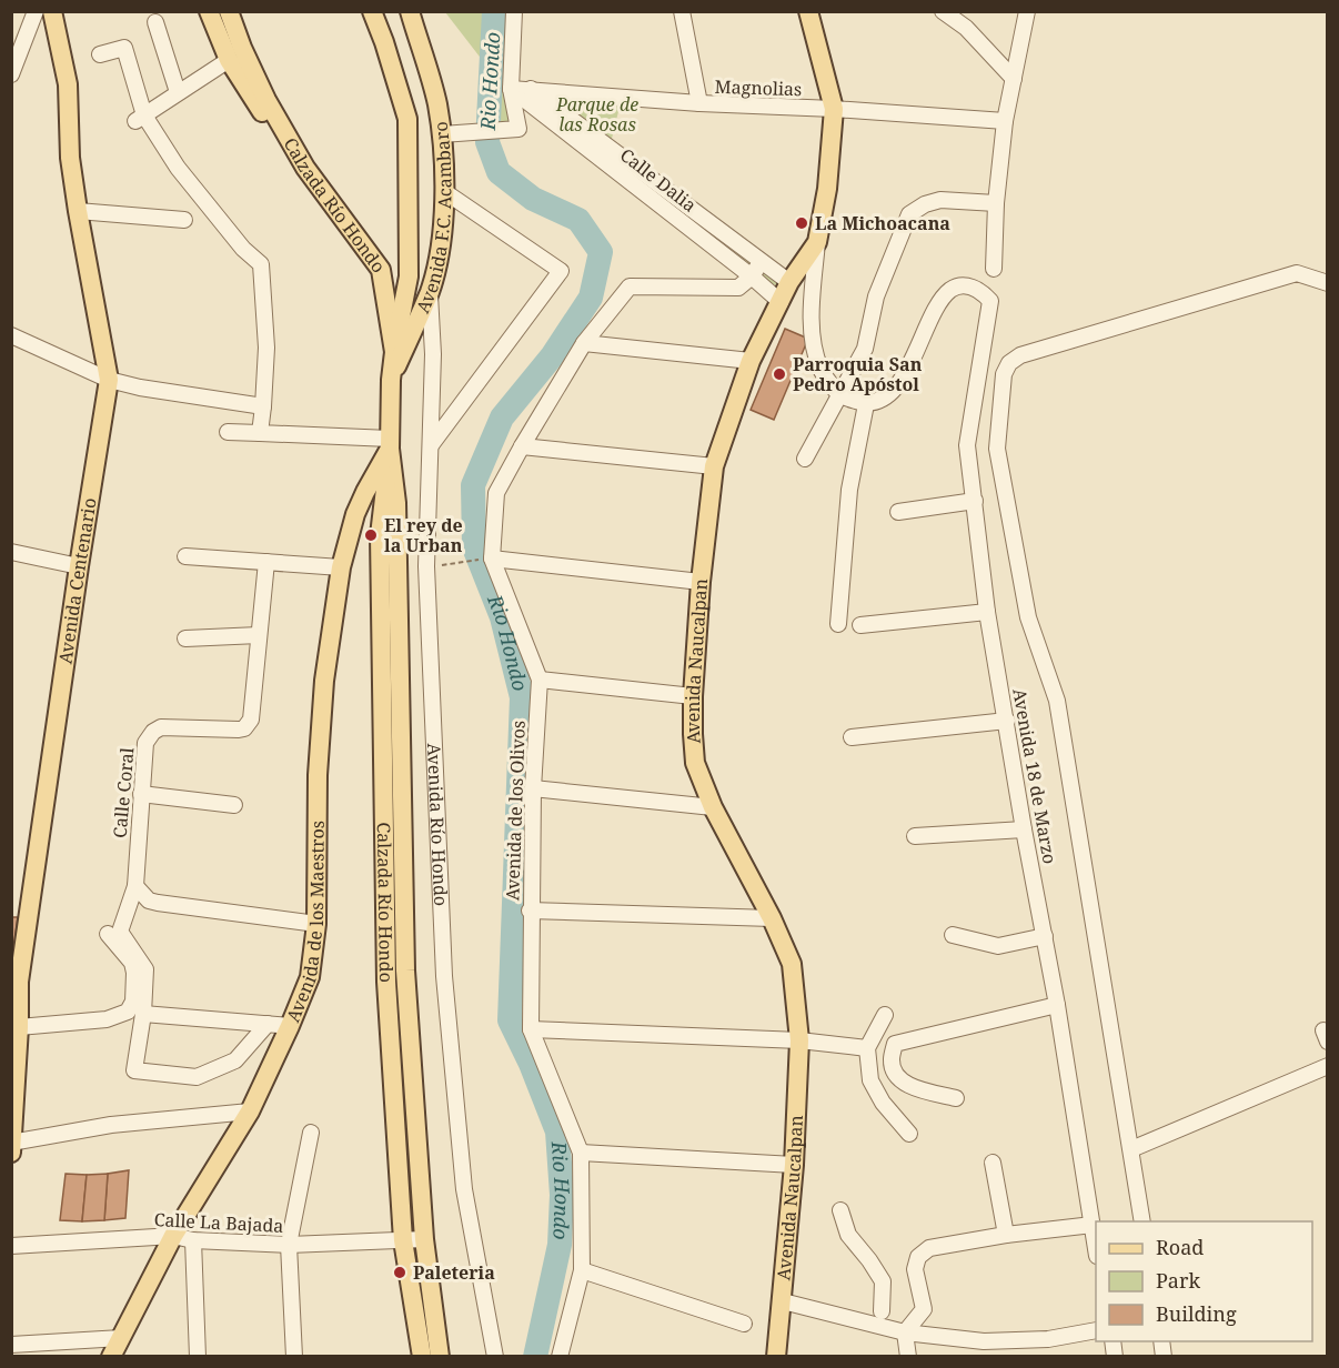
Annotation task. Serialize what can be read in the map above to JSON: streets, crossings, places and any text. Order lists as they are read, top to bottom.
{
  "streets": {
    "main road": [
      "Calzada Río Hondo",
      "Avenida F.C. Acambaro",
      "Avenida Centenario",
      "Avenida Naucalpan",
      "Avenida de los Maestros"
    ],
    "street": [
      "Magnolias",
      "Calle Dalia",
      "Avenida 18 de Marzo",
      "Calle Coral",
      "Avenida de los Olivos",
      "Avenida Río Hondo",
      "Calle La Bajada"
    ]
  },
  "crossings": [
    ["Magnolias", "Calle Dalia"],
    ["Magnolias", "Avenida Naucalpan"],
    ["Calle Dalia", "Avenida Naucalpan"],
    ["Calle Dalia", "Avenida de los Olivos"],
    ["Calzada Río Hondo", "Avenida F.C. Acambaro"],
    ["Calzada Río Hondo", "Avenida de los Maestros"],
    ["Calzada Río Hondo", "Calle La Bajada"],
    ["Avenida F.C. Acambaro", "Avenida Río Hondo"],
    ["Avenida de los Maestros", "Calle La Bajada"]
  ],
  "water": ["Rio Hondo"],
  "parks": ["Parque de las Rosas"],
  "places": [
    "La Michoacana",
    "Parroquia San Pedro Apóstol",
    "El rey de la Urban",
    "Paleteria"
  ],
  "legend": ["Road", "Park", "Building"]
}
